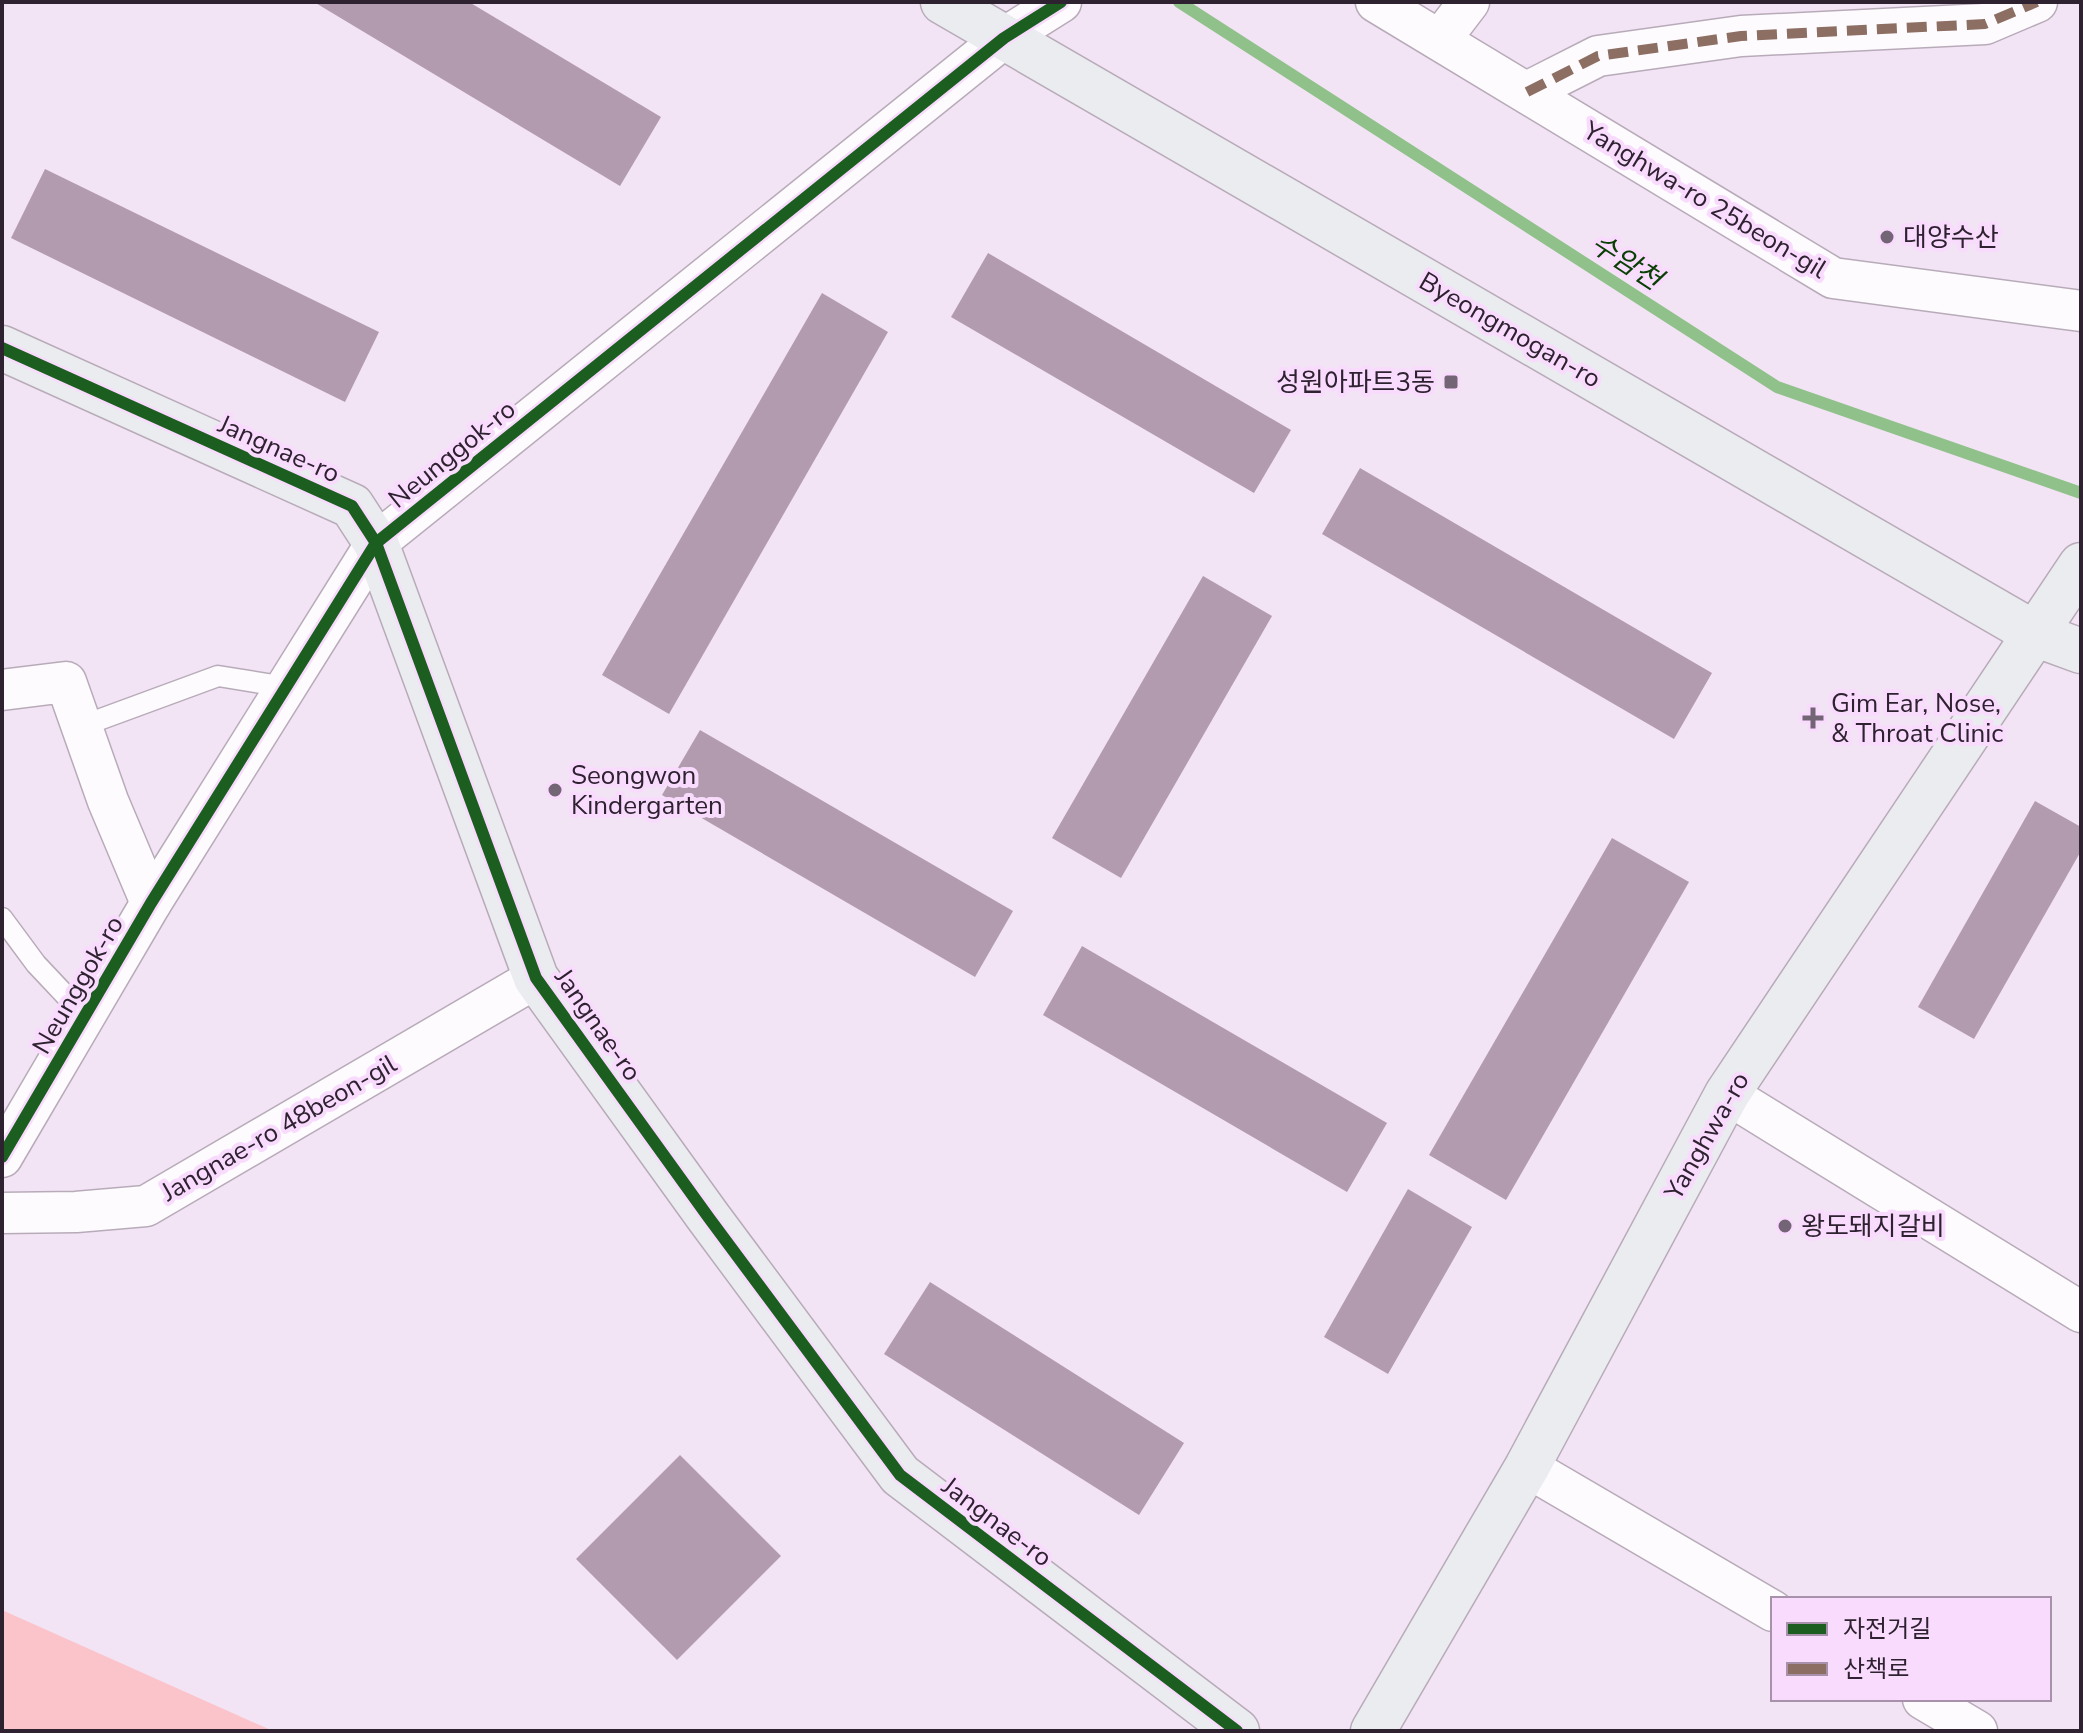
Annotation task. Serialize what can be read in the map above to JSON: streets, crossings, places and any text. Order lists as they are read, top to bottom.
{
  "streets": {
    "street": [
      "Yanghwa-ro 25beon-gil",
      "Byeongmogan-ro",
      "Jangnae-ro",
      "Neunggok-ro",
      "Jangnae-ro 48beon-gil",
      "Yanghwa-ro"
    ]
  },
  "crossings": [
    ["Byeongmogan-ro", "Neunggok-ro"],
    ["Byeongmogan-ro", "Yanghwa-ro"],
    ["Jangnae-ro", "Neunggok-ro"],
    ["Jangnae-ro", "Jangnae-ro 48beon-gil"]
  ],
  "water": ["수암천"],
  "places": {
    "other": ["대양수산", "Seongwon Kindergarten", "왕도돼지갈비"],
    "transit": ["성원아파트3동"],
    "health": ["Gim Ear, Nose, & Throat Clinic"]
  },
  "legend": ["자전거길", "산책로"]
}
